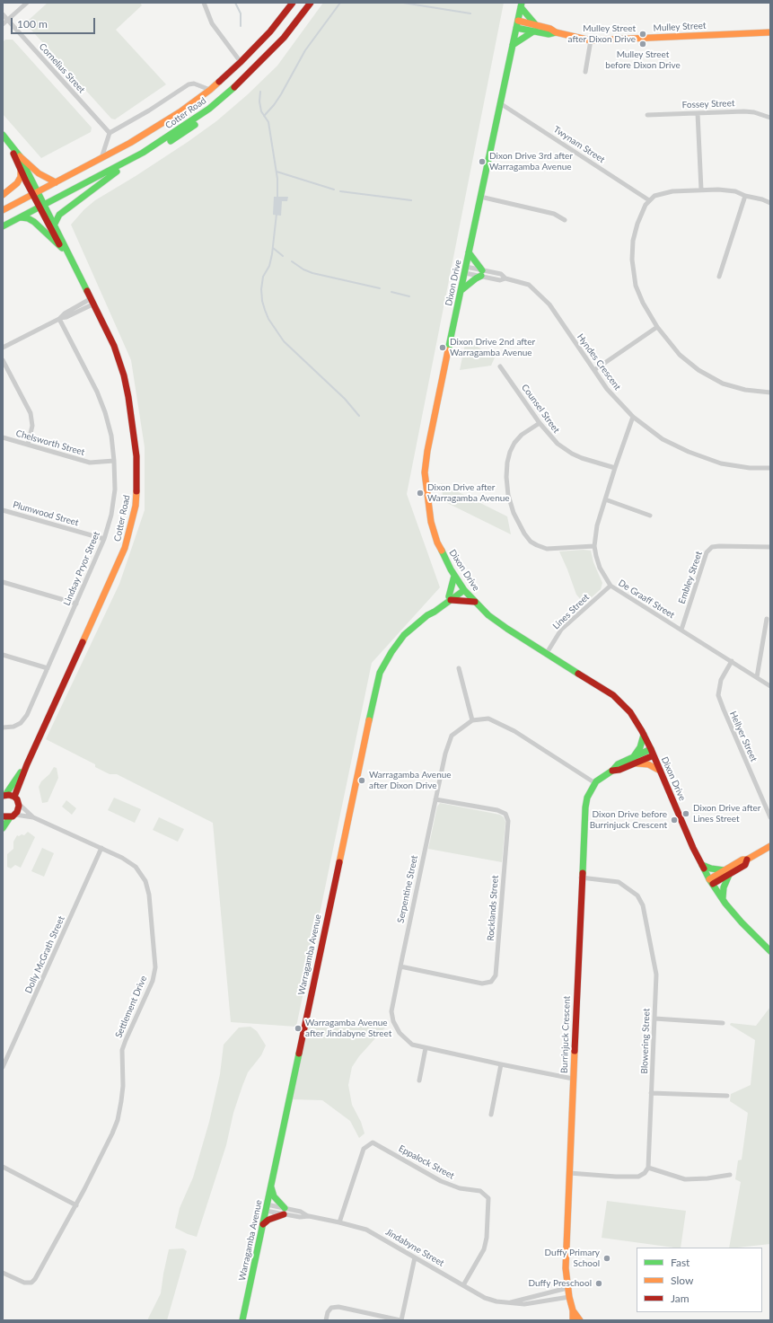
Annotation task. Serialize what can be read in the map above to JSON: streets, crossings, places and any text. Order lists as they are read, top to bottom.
{
  "streets": {
    "main road": [
      "Mulley Street",
      "Cotter Road",
      "Dixon Drive",
      "Warragamba Avenue",
      "Burrinjuck Crescent"
    ],
    "street": [
      "Cornelius Street",
      "Fossey Street",
      "Twynam Street",
      "Hyndes Crescent",
      "Counsel Street",
      "Chelsworth Street",
      "Plumwood Street",
      "Lindsay Pryor Street",
      "Embley Street",
      "De Graaff Street",
      "Lines Street",
      "Hellyer Street",
      "Serpentine Street",
      "Rocklands Street",
      "Dolly McGrath Street",
      "Settlement Drive",
      "Blowering Street",
      "Eppalock Street",
      "Jindabyne Street"
    ]
  },
  "crossings": [
    ["Mulley Street", "Dixon Drive"],
    ["Cotter Road", "Settlement Drive"],
    ["Twynam Street", "Dixon Drive"],
    ["Dixon Drive", "Hyndes Crescent"],
    ["Dixon Drive", "Lines Street"],
    ["Dixon Drive", "Warragamba Avenue"],
    ["Dixon Drive", "Burrinjuck Crescent"],
    ["Hyndes Crescent", "De Graaff Street"],
    ["Counsel Street", "De Graaff Street"],
    ["Chelsworth Street", "Lindsay Pryor Street"],
    ["Plumwood Street", "Lindsay Pryor Street"],
    ["Embley Street", "De Graaff Street"],
    ["De Graaff Street", "Lines Street"],
    ["De Graaff Street", "Hellyer Street"],
    ["Serpentine Street", "Rocklands Street"],
    ["Serpentine Street", "Burrinjuck Crescent"],
    ["Dolly McGrath Street", "Settlement Drive"],
    ["Warragamba Avenue", "Jindabyne Street"],
    ["Burrinjuck Crescent", "Blowering Street"],
    ["Burrinjuck Crescent", "Jindabyne Street"],
    ["Eppalock Street", "Jindabyne Street"]
  ],
  "places": [
    "Mulley Street after Dixon Drive",
    "Mulley Street before Dixon Drive",
    "Dixon Drive 3rd after Warragamba Avenue",
    "Dixon Drive 2nd after Warragamba Avenue",
    "Dixon Drive after Warragamba Avenue",
    "Warragamba Avenue after Dixon Drive",
    "Dixon Drive after Lines Street",
    "Dixon Drive before Burrinjuck Crescent",
    "Warragamba Avenue after Jindabyne Street",
    "Duffy Primary School",
    "Duffy Preschool"
  ],
  "legend": ["Fast", "Slow", "Jam"],
  "scale_bar": "100 m"
}
